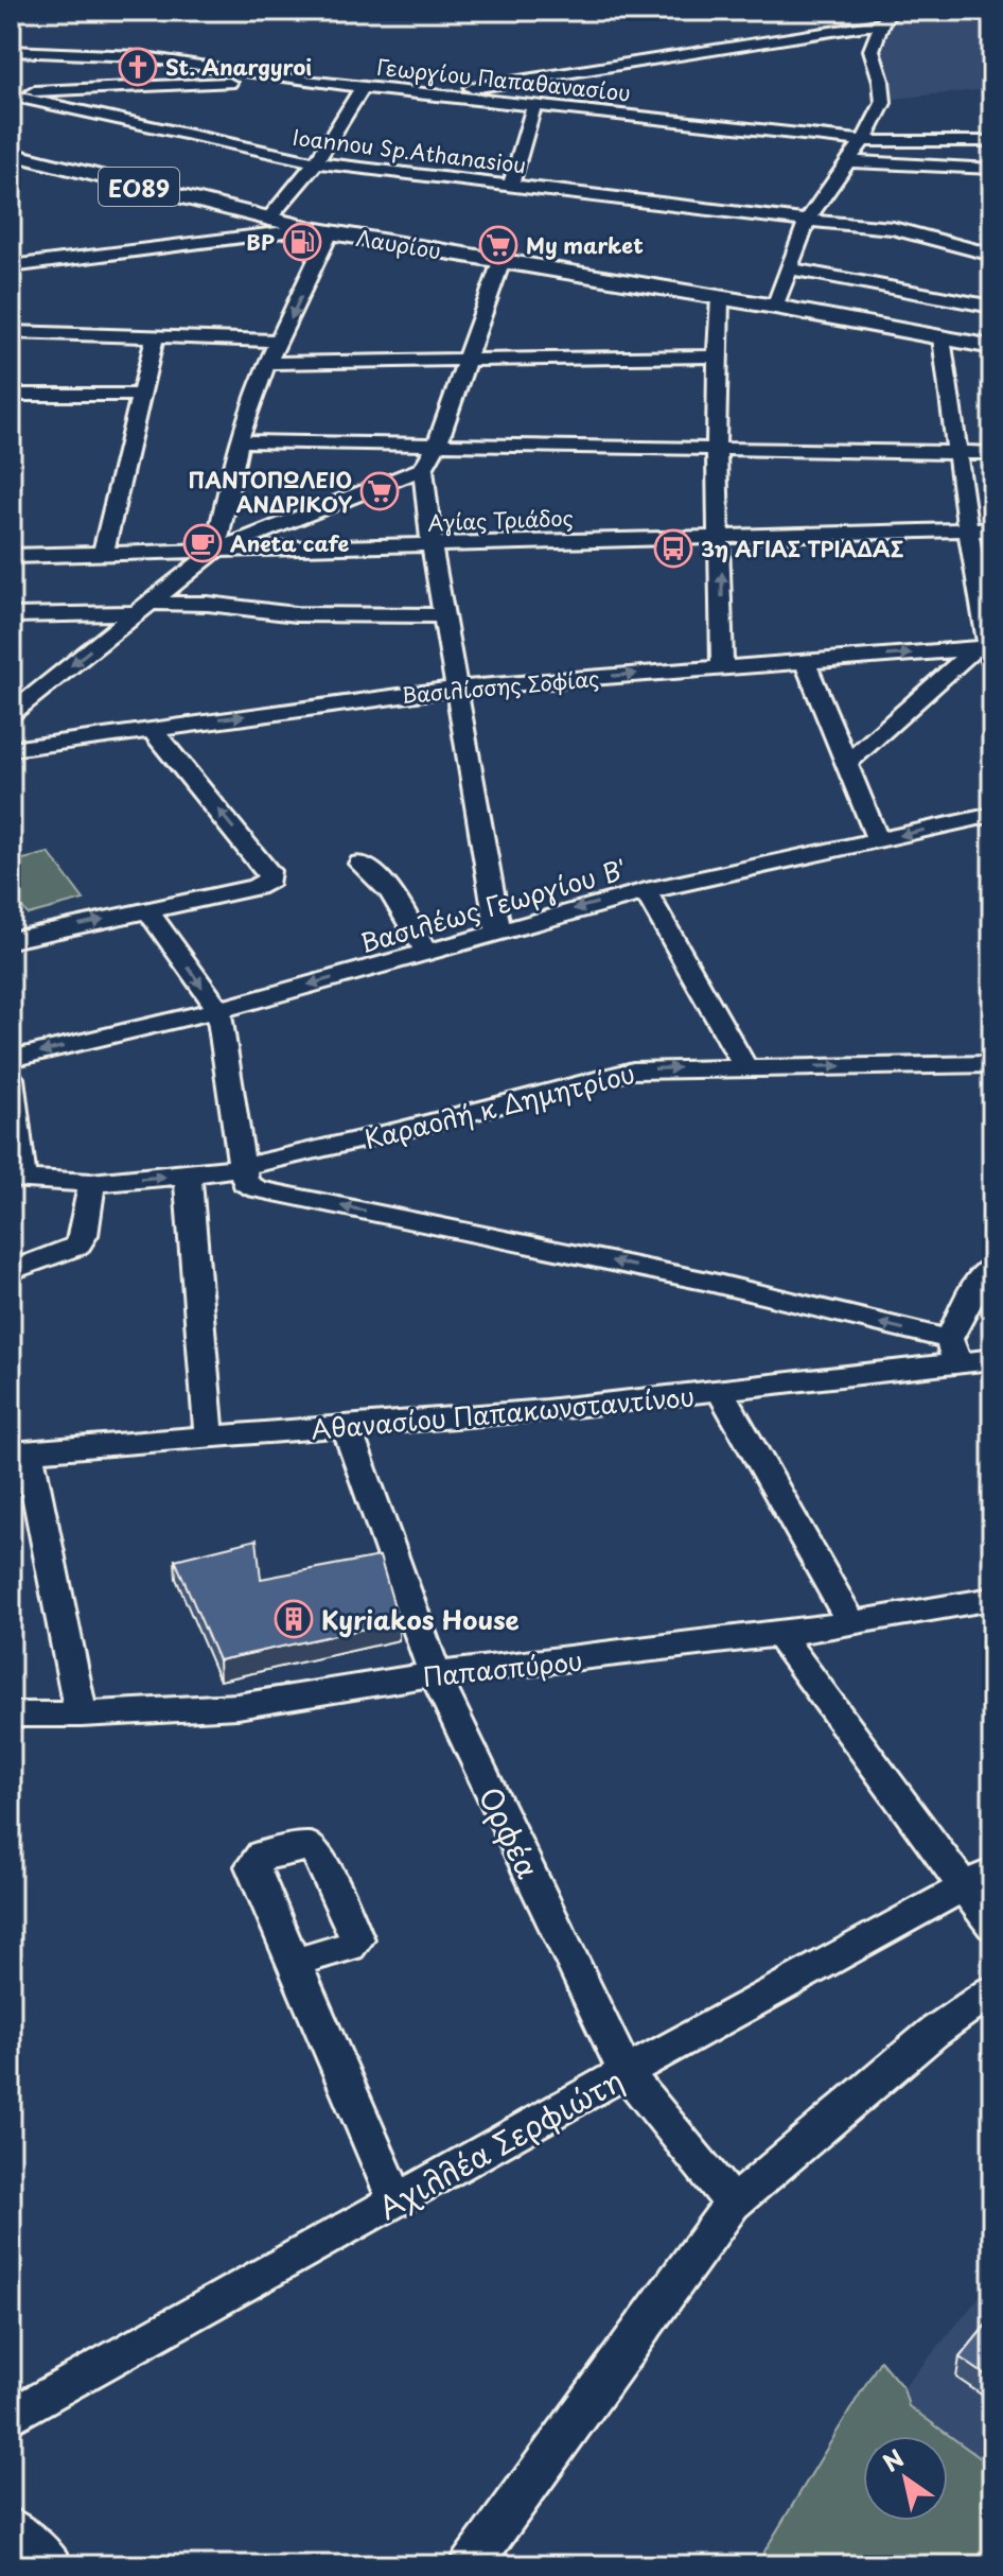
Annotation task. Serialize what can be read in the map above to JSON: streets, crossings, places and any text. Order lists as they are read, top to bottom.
{
  "streets": {
    "main road": ["ΕΟ89", "Λαυρίου"],
    "street": [
      "Γεωργίου Παπαθανασίου",
      "Ioannou Sp.Athanasiou",
      "Αγίας Τριάδος",
      "Βασιλίσσης Σοφίας",
      "Βασιλέως Γεωργίου Β'",
      "Καραολή κ Δημητρίου",
      "Αθανασίου Παπακωνσταντίνου",
      "Παπασπύρου",
      "Ορφέα",
      "Αχιλλέα Σερφιώτη"
    ]
  },
  "crossings": [
    ["Αθανασίου Παπακωνσταντίνου", "Ορφέα"],
    ["Παπασπύρου", "Ορφέα"],
    ["Ορφέα", "Αχιλλέα Σερφιώτη"]
  ],
  "places": {
    "church": ["St. Anargyroi"],
    "fuel station": ["BP"],
    "supermarket": ["My market", "ΠΑΝΤΟΠΩΛΕΙΟ ΑΝΔΡΙΚΟΥ"],
    "cafe": ["Aneta cafe"],
    "bus stop": ["3η ΑΓΙΑΣ ΤΡΙΑΔΑΣ"],
    "building": ["Kyriakos House"]
  },
  "north": "top left"
}
